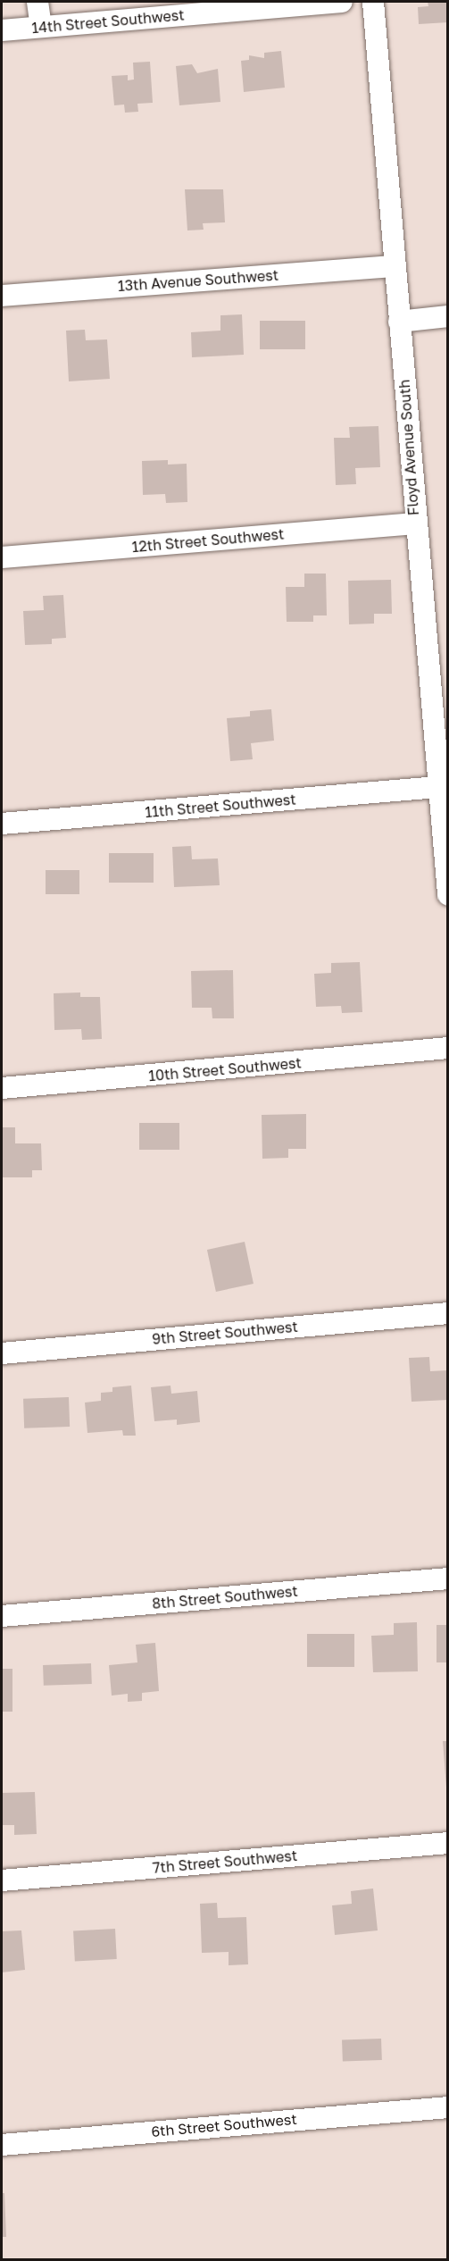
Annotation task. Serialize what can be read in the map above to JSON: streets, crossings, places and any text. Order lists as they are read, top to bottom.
{
  "streets": {
    "street": [
      "14th Street Southwest",
      "13th Avenue Southwest",
      "Floyd Avenue South",
      "12th Street Southwest",
      "11th Street Southwest",
      "10th Street Southwest",
      "9th Street Southwest",
      "8th Street Southwest",
      "7th Street Southwest",
      "6th Street Southwest"
    ]
  },
  "crossings": [
    ["13th Avenue Southwest", "Floyd Avenue South"],
    ["Floyd Avenue South", "12th Street Southwest"],
    ["Floyd Avenue South", "11th Street Southwest"]
  ]
}
